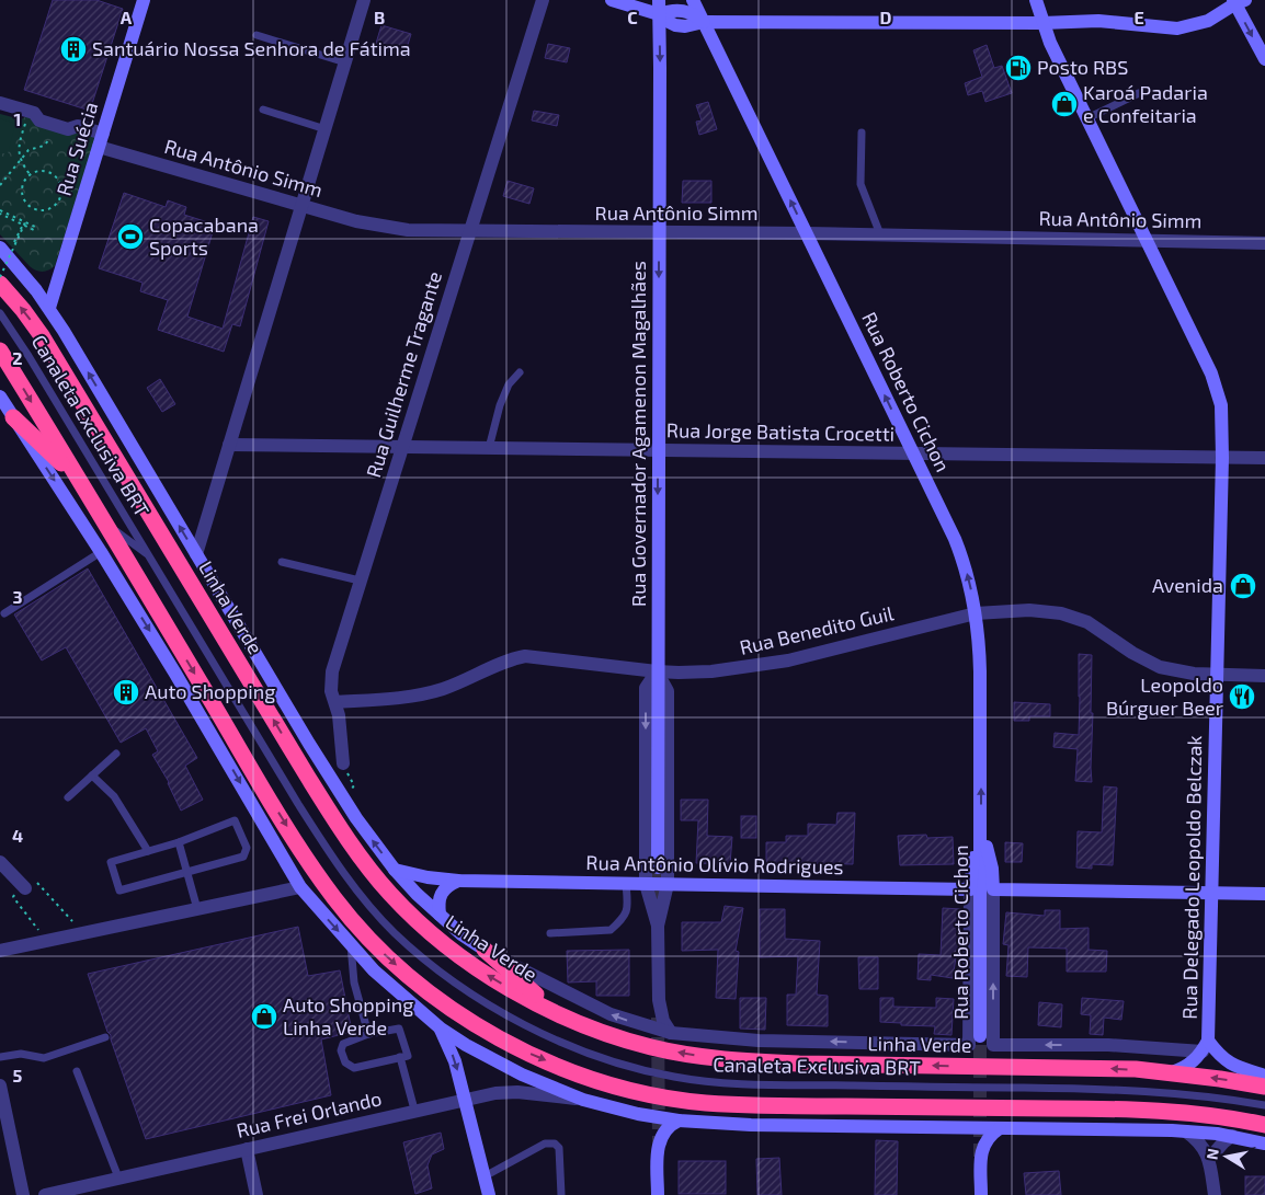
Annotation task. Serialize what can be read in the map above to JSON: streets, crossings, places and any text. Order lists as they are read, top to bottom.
{
  "streets": {
    "highway": ["Linha Verde"],
    "street": [
      "Rua Suécia",
      "Rua Antônio Simm",
      "Rua Guilherme Tragante",
      "Rua Roberto Cichon",
      "Rua Jorge Batista Crocetti",
      "Rua Governador Agamenon Magalhães",
      "Rua Benedito Guil",
      "Rua Antônio Olívio Rodrigues",
      "Rua Delegado Leopoldo Belczak",
      "Rua Frei Orlando"
    ],
    "lane": ["Canaleta Exclusiva BRT"]
  },
  "crossings": [
    ["Rua Suécia", "Rua Antônio Simm"],
    ["Rua Suécia", "Linha Verde"],
    ["Rua Antônio Simm", "Rua Guilherme Tragante"],
    ["Rua Antônio Simm", "Rua Roberto Cichon"],
    ["Rua Antônio Simm", "Rua Governador Agamenon Magalhães"],
    ["Rua Antônio Simm", "Rua Delegado Leopoldo Belczak"],
    ["Rua Guilherme Tragante", "Rua Jorge Batista Crocetti"],
    ["Rua Guilherme Tragante", "Rua Benedito Guil"],
    ["Rua Roberto Cichon", "Rua Jorge Batista Crocetti"],
    ["Rua Roberto Cichon", "Linha Verde"],
    ["Rua Roberto Cichon", "Rua Benedito Guil"],
    ["Rua Jorge Batista Crocetti", "Rua Governador Agamenon Magalhães"],
    ["Rua Jorge Batista Crocetti", "Rua Delegado Leopoldo Belczak"],
    ["Rua Governador Agamenon Magalhães", "Rua Benedito Guil"],
    ["Linha Verde", "Rua Antônio Olívio Rodrigues"],
    ["Linha Verde", "Rua Delegado Leopoldo Belczak"],
    ["Rua Benedito Guil", "Rua Delegado Leopoldo Belczak"]
  ],
  "one_way": ["Rua Roberto Cichon", "Rua Governador Agamenon Magalhães"],
  "places": {
    "building": ["Santuário Nossa Senhora de Fátima", "Auto Shopping"],
    "fuel station": ["Posto RBS"],
    "shop": ["Karoá Padaria e Confeitaria", "Avenida", "Auto Shopping Linha Verde"],
    "sports": ["Copacabana Sports"],
    "restaurant": ["Leopoldo Búrguer Beer"]
  },
  "north": "left",
  "grid": {
    "columns": [
      "A",
      "B",
      "C",
      "D",
      "E"
    ],
    "rows": [
      "1",
      "2",
      "3",
      "4",
      "5"
    ]
  }
}
